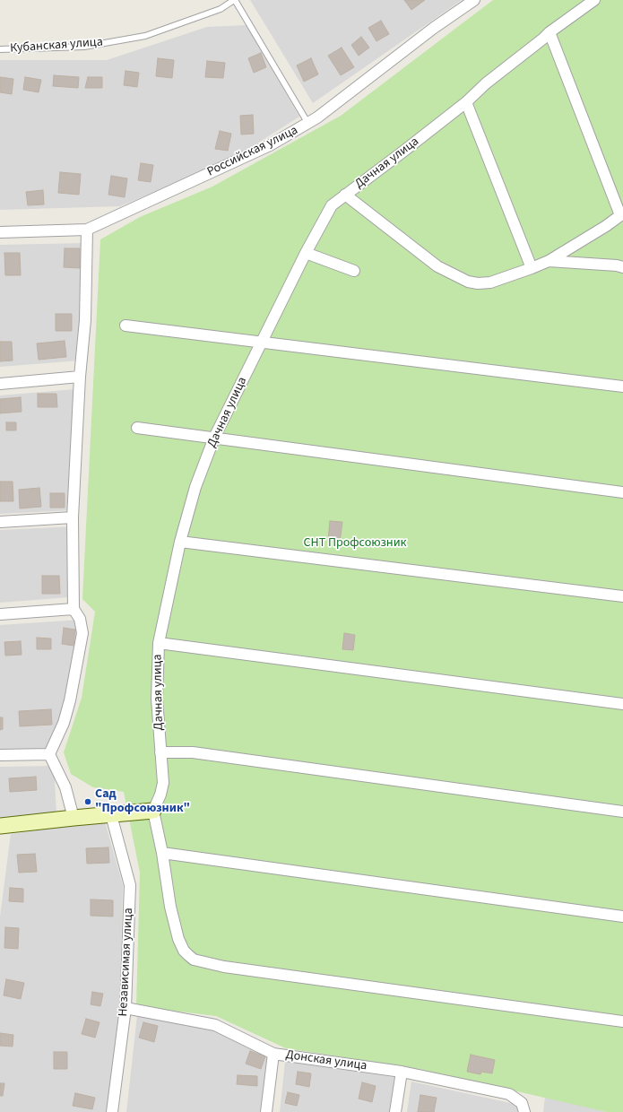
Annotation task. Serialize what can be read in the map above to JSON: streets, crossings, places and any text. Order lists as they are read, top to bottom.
{
  "streets": {
    "street": [
      "Российская улица",
      "Дачная улица",
      "Независимая улица",
      "Донская улица"
    ],
    "lane": ["Кубанская улица"]
  },
  "crossings": [
    ["Независимая улица", "Донская улица"]
  ],
  "parks": ["СНТ Профсоюзник"],
  "places": ["Сад \"Профсоюзник\""]
}
